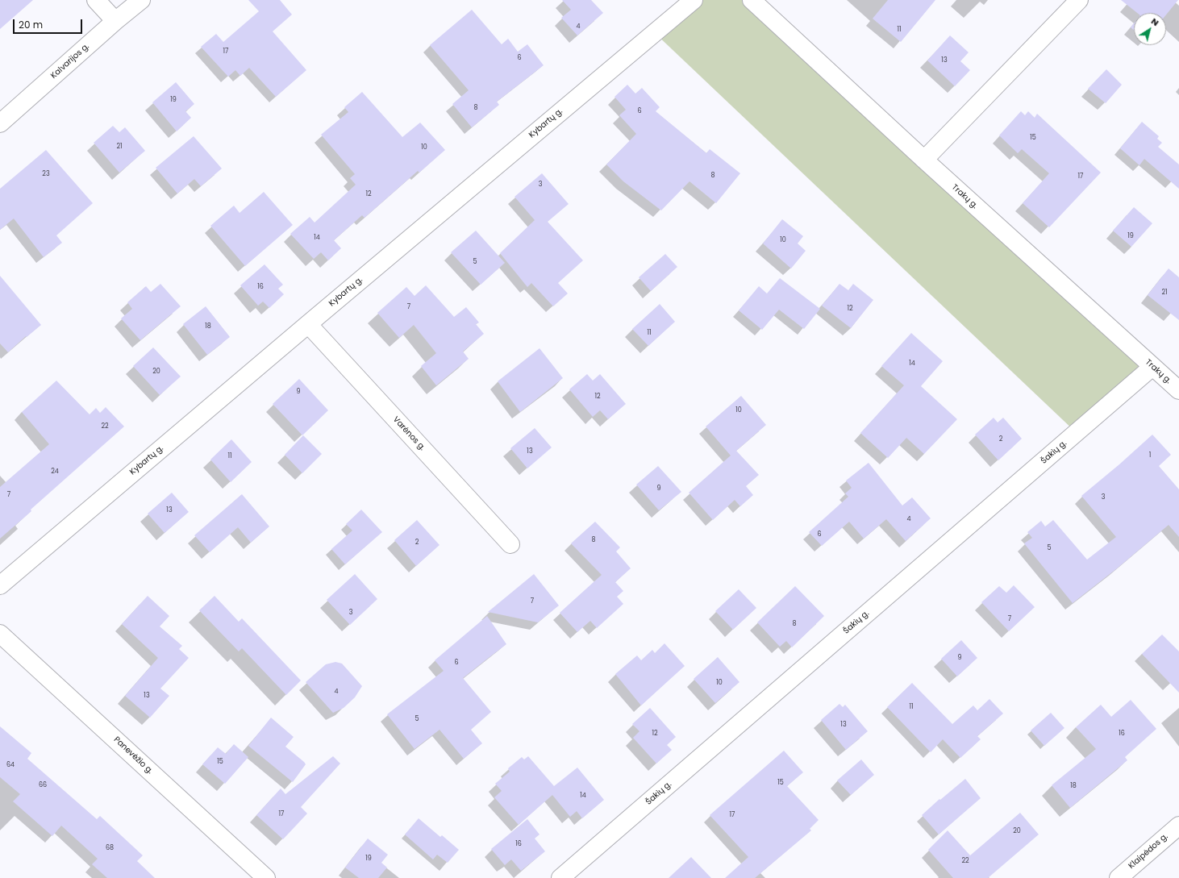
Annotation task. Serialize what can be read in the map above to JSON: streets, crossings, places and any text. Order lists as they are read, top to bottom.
{
  "streets": {
    "street": [
      "Kalvarijos g.",
      "Kybartų g.",
      "Trakų g.",
      "Varėnos g.",
      "Šakių g.",
      "Panevėžio g.",
      "Klaipėdos g."
    ]
  },
  "crossings": [
    ["Kybartų g.", "Varėnos g."],
    ["Trakų g.", "Šakių g."]
  ],
  "house_numbers": [
    "4",
    "11",
    "17",
    "6",
    "13",
    "19",
    "8",
    "6",
    "15",
    "21",
    "10",
    "23",
    "8",
    "17",
    "3",
    "12",
    "19",
    "14",
    "10",
    "5",
    "16",
    "21",
    "7",
    "12",
    "18",
    "11",
    "14",
    "20",
    "9",
    "12",
    "10",
    "22",
    "2",
    "13",
    "1",
    "11",
    "24",
    "9",
    "7",
    "3",
    "13",
    "4",
    "6",
    "8",
    "2",
    "5",
    "7",
    "3",
    "7",
    "8",
    "9",
    "6",
    "10",
    "4",
    "13",
    "11",
    "5",
    "13",
    "12",
    "16",
    "15",
    "64",
    "15",
    "66",
    "18",
    "14",
    "17",
    "17",
    "20",
    "16",
    "68",
    "19",
    "22"
  ],
  "scale_bar": "20 m",
  "north": "top right"
}
